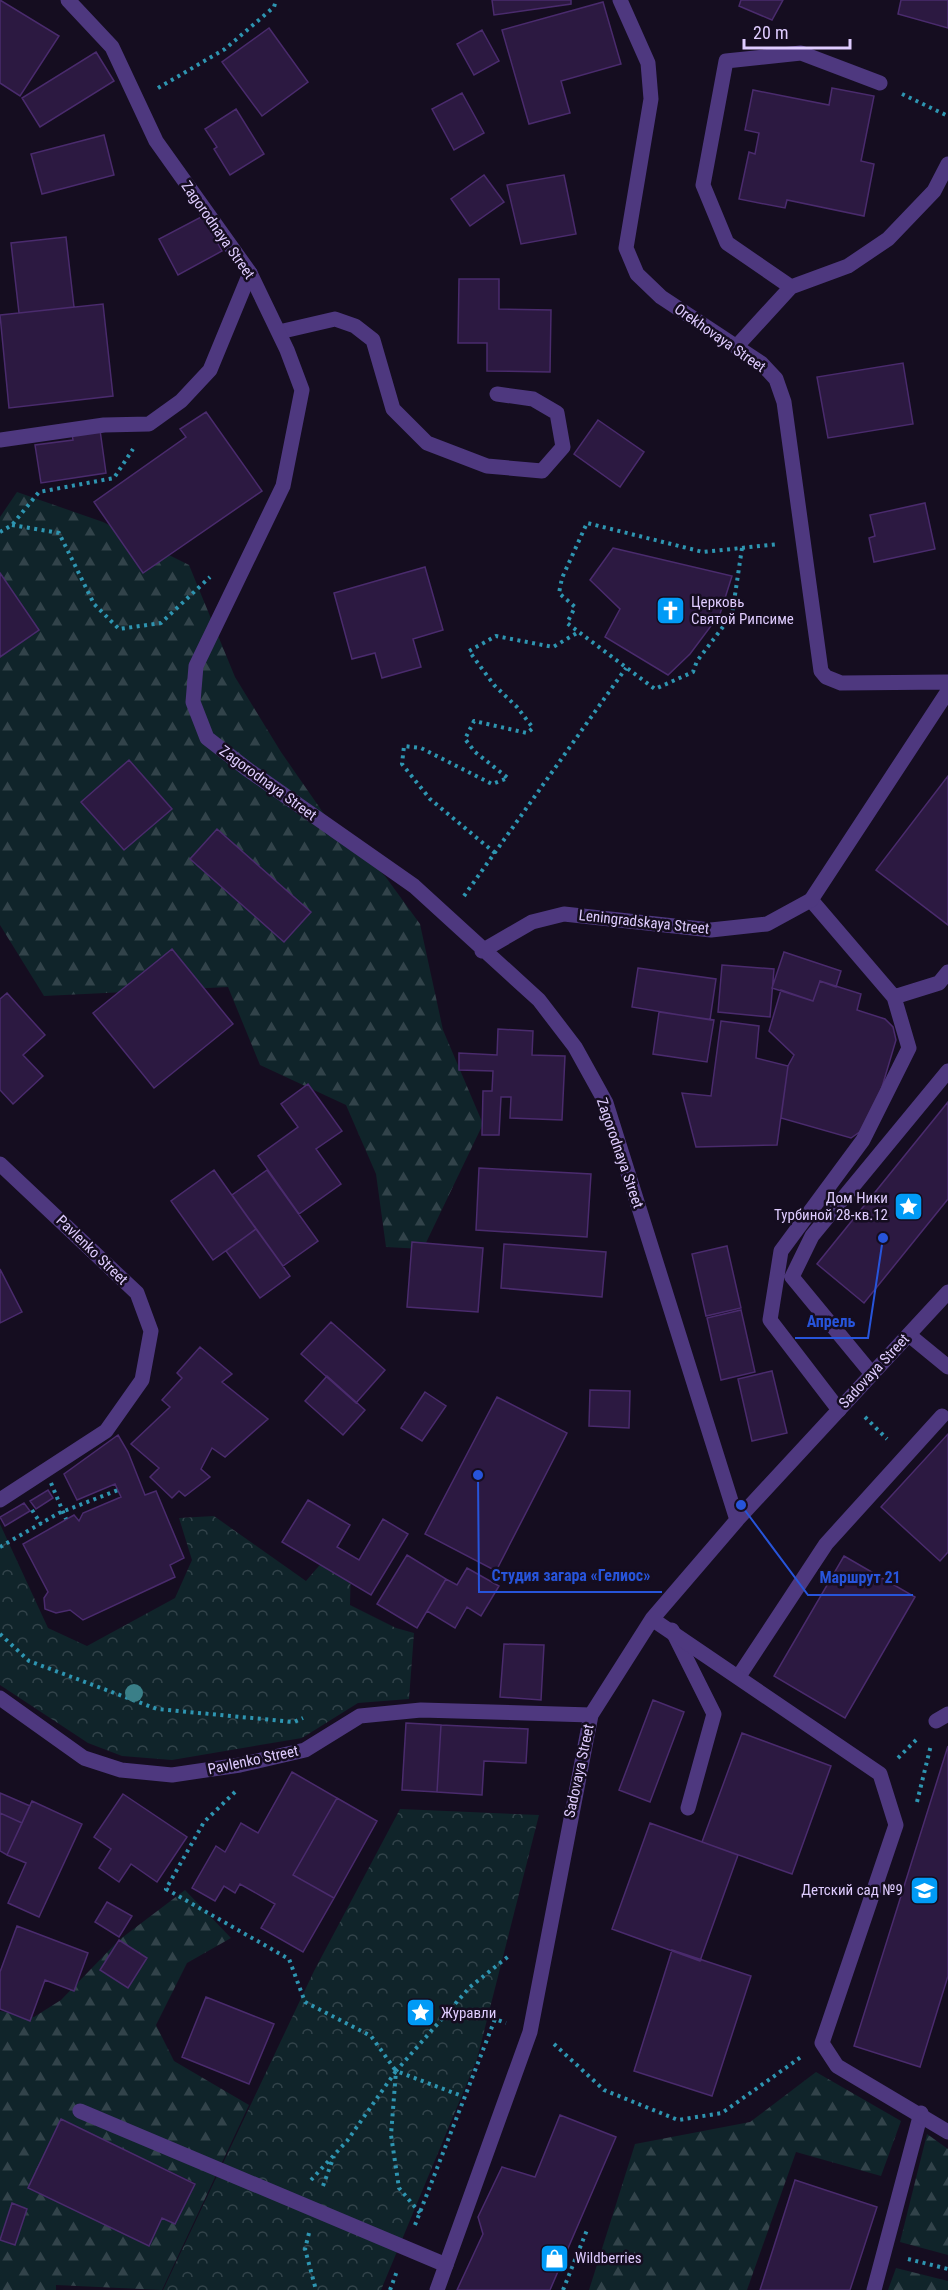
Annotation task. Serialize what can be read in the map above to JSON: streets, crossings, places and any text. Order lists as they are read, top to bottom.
{
  "streets": {
    "street": [
      "Zagorodnaya Street",
      "Orekhovaya Street",
      "Leningradskaya Street",
      "Pavlenko Street",
      "Sadovaya Street"
    ]
  },
  "crossings": [
    ["Zagorodnaya Street", "Leningradskaya Street"],
    ["Zagorodnaya Street", "Sadovaya Street"],
    ["Pavlenko Street", "Sadovaya Street"]
  ],
  "places": {
    "church": ["Церковь Святой Рипсиме"],
    "place": ["Дом Ники Турбиной 28-кв.12", "Журавли"],
    "other": ["Апрель", "Студия загара «Гелиос»", "Маршрут 21"],
    "school or university": ["Детский сад №9"],
    "shop": ["Wildberries"]
  },
  "scale_bar": "20 m"
}
